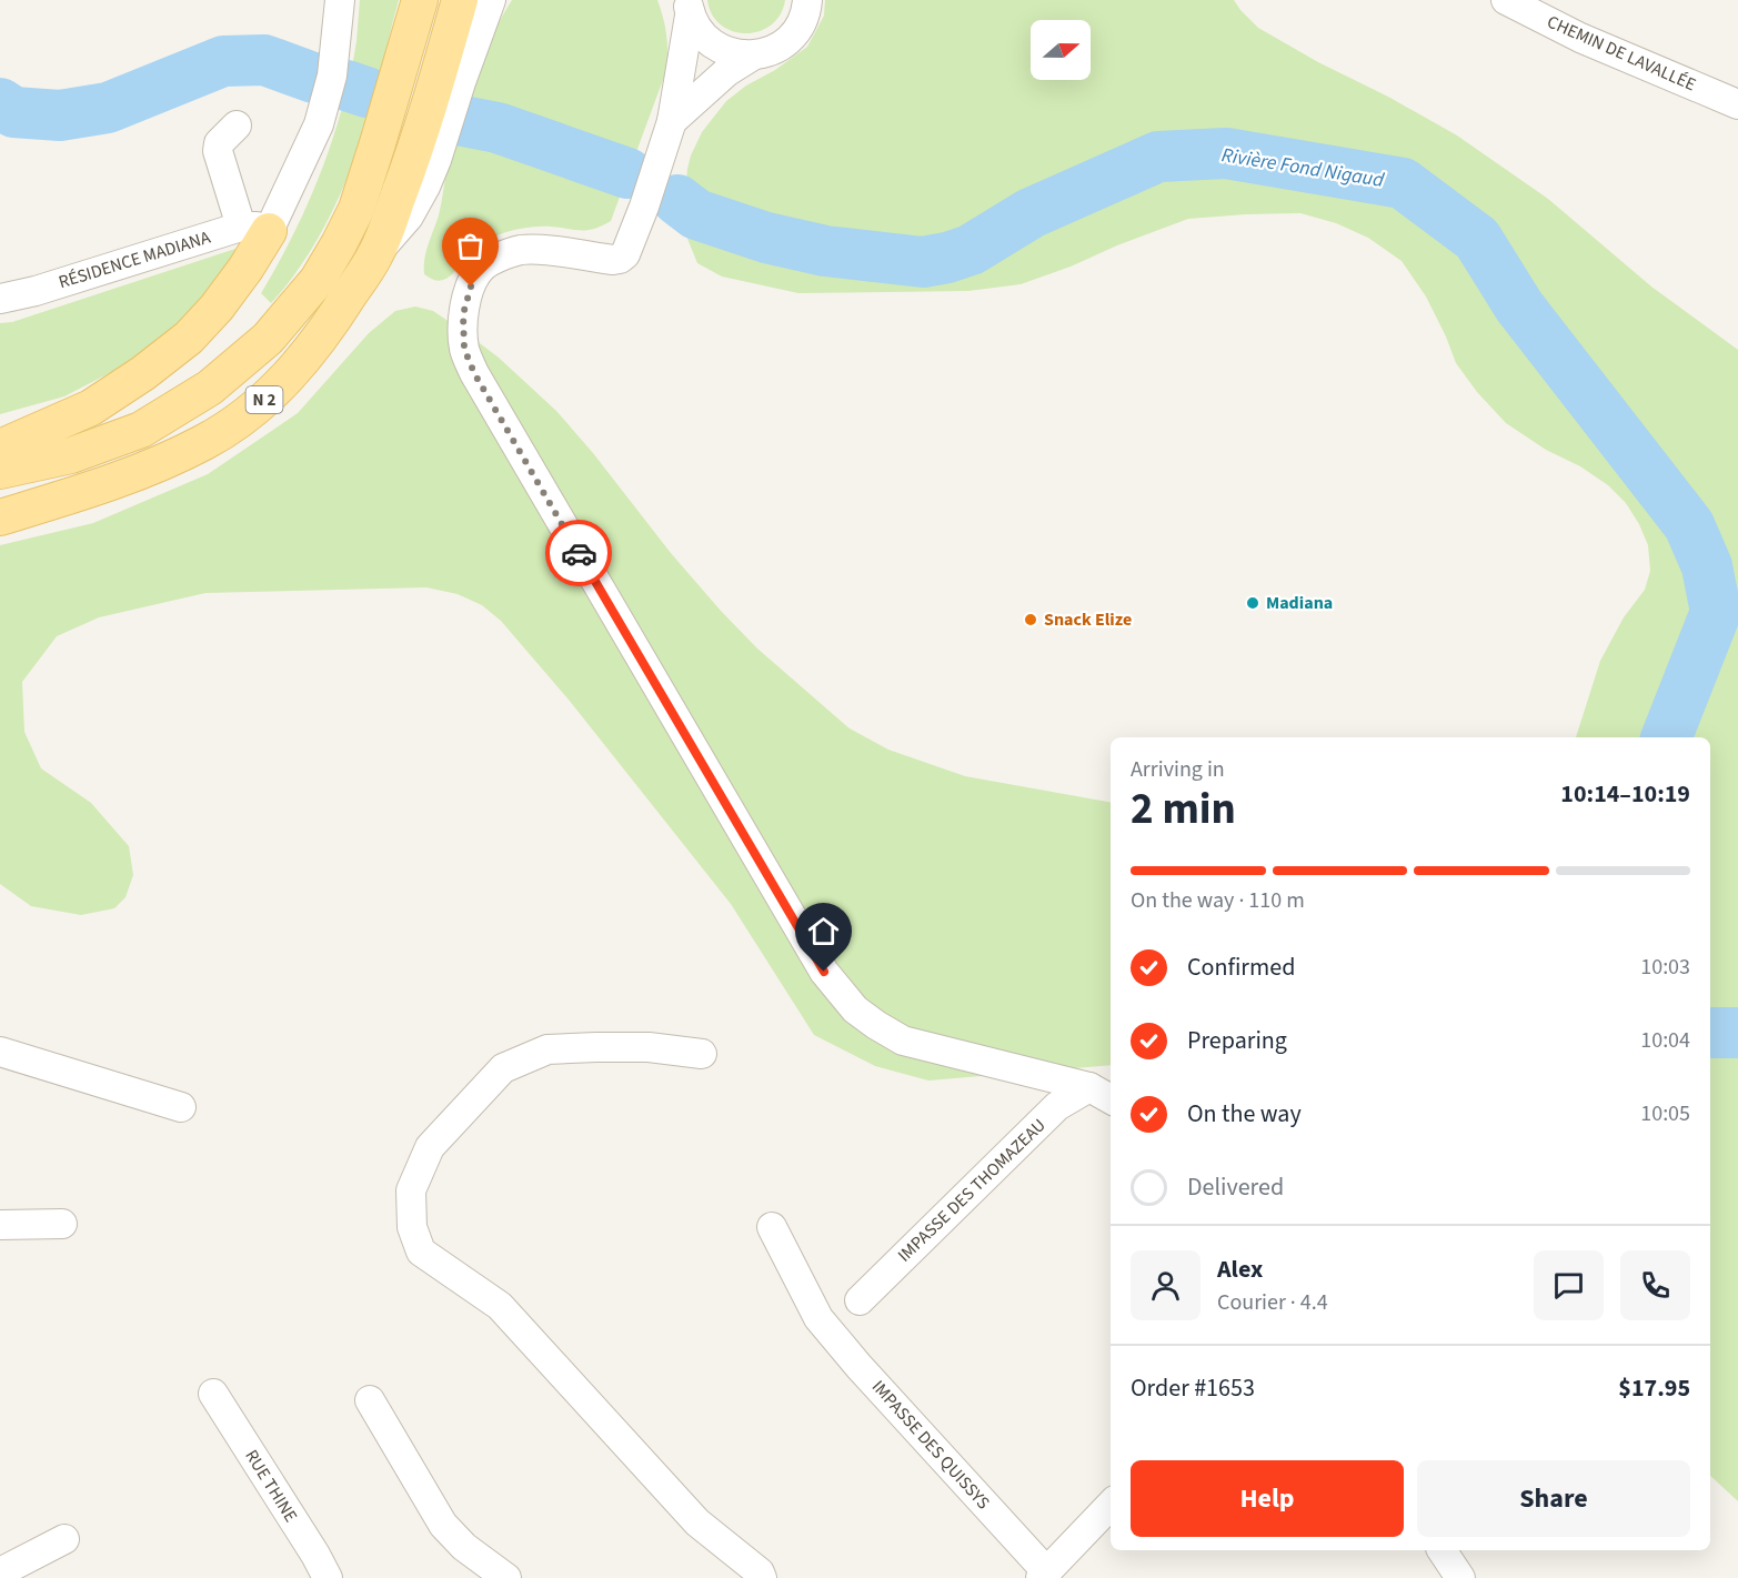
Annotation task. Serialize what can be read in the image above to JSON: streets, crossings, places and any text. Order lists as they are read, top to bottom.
{
  "streets": {
    "main road": ["N 2"],
    "street": [
      "CHEMIN DE LAVALLÉE",
      "RÉSIDENCE MADIANA",
      "IMPASSE DES THOMAZEAU",
      "IMPASSE DES QUISSYS",
      "RUE THINE"
    ]
  },
  "water": ["Rivière Fond Nigaud"],
  "places": ["Madiana", "Snack Elize"],
  "north": "right",
  "page": {
    "heading": ["2 min", "Arriving in", "10:14–10:19"],
    "panel": [
      "Alex",
      "Courier · 4.4",
      "Order #1653",
      "$17.95"
    ],
    "bar": "On the way · 110 m",
    "list": [
      ["Confirmed", "10:03"],
      ["Preparing", "10:04"],
      ["On the way", "10:05"],
      "Delivered"
    ],
    "buttons": ["Help", "Share"]
  }
}
